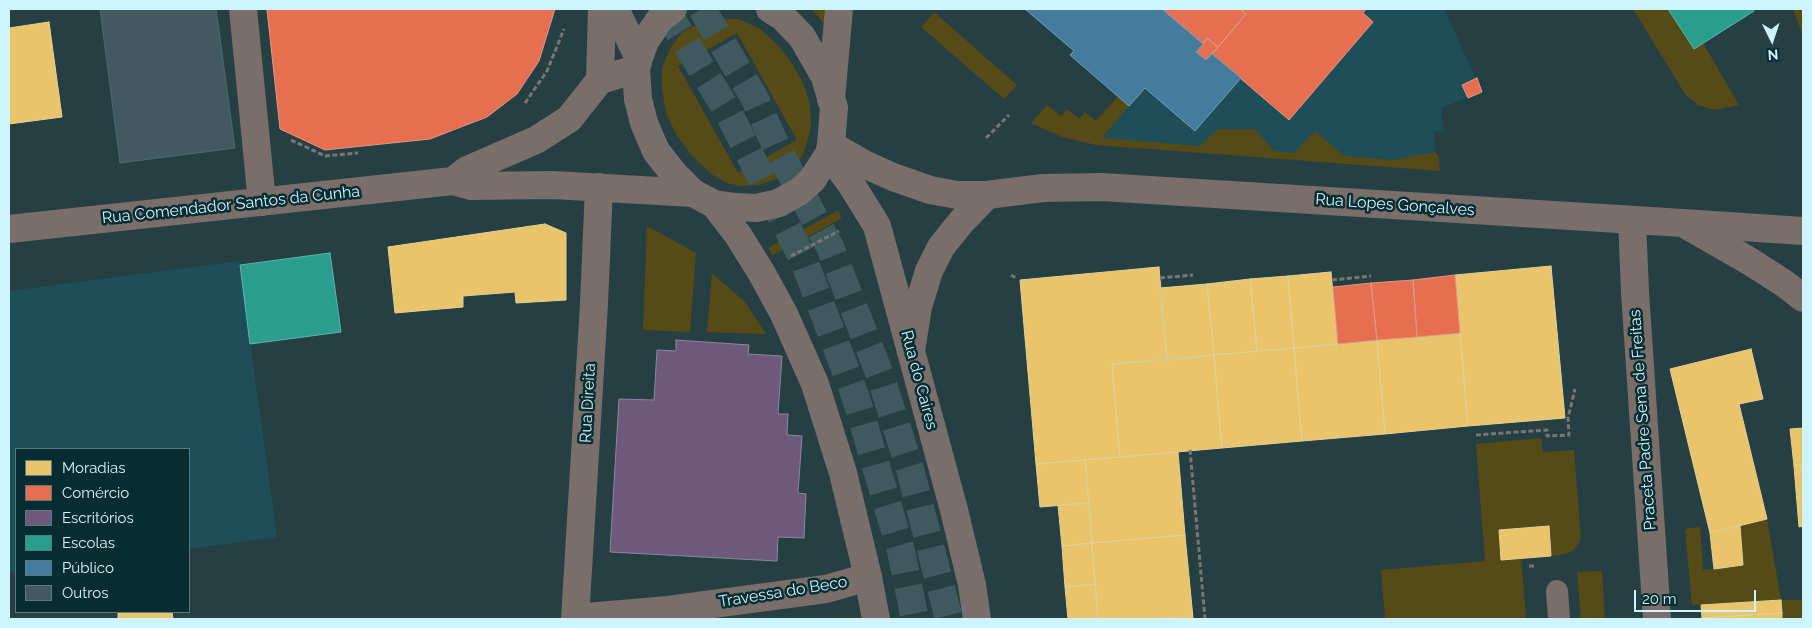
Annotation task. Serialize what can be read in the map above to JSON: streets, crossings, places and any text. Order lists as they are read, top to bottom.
{
  "streets": {
    "main road": ["Rua do Caires"],
    "street": [
      "Rua Comendador Santos da Cunha",
      "Rua Lopes Gonçalves",
      "Rua Direita",
      "Praceta Padre Sena de Freitas",
      "Travessa do Beco"
    ]
  },
  "crossings": [
    ["Rua Comendador Santos da Cunha", "Rua Direita"],
    ["Rua Lopes Gonçalves", "Rua do Caires"],
    ["Rua Lopes Gonçalves", "Praceta Padre Sena de Freitas"],
    ["Rua Direita", "Travessa do Beco"]
  ],
  "legend": [
    "Moradias",
    "Comércio",
    "Escritórios",
    "Escolas",
    "Público",
    "Outros"
  ],
  "scale_bar": "20 m",
  "north": "bottom"
}
